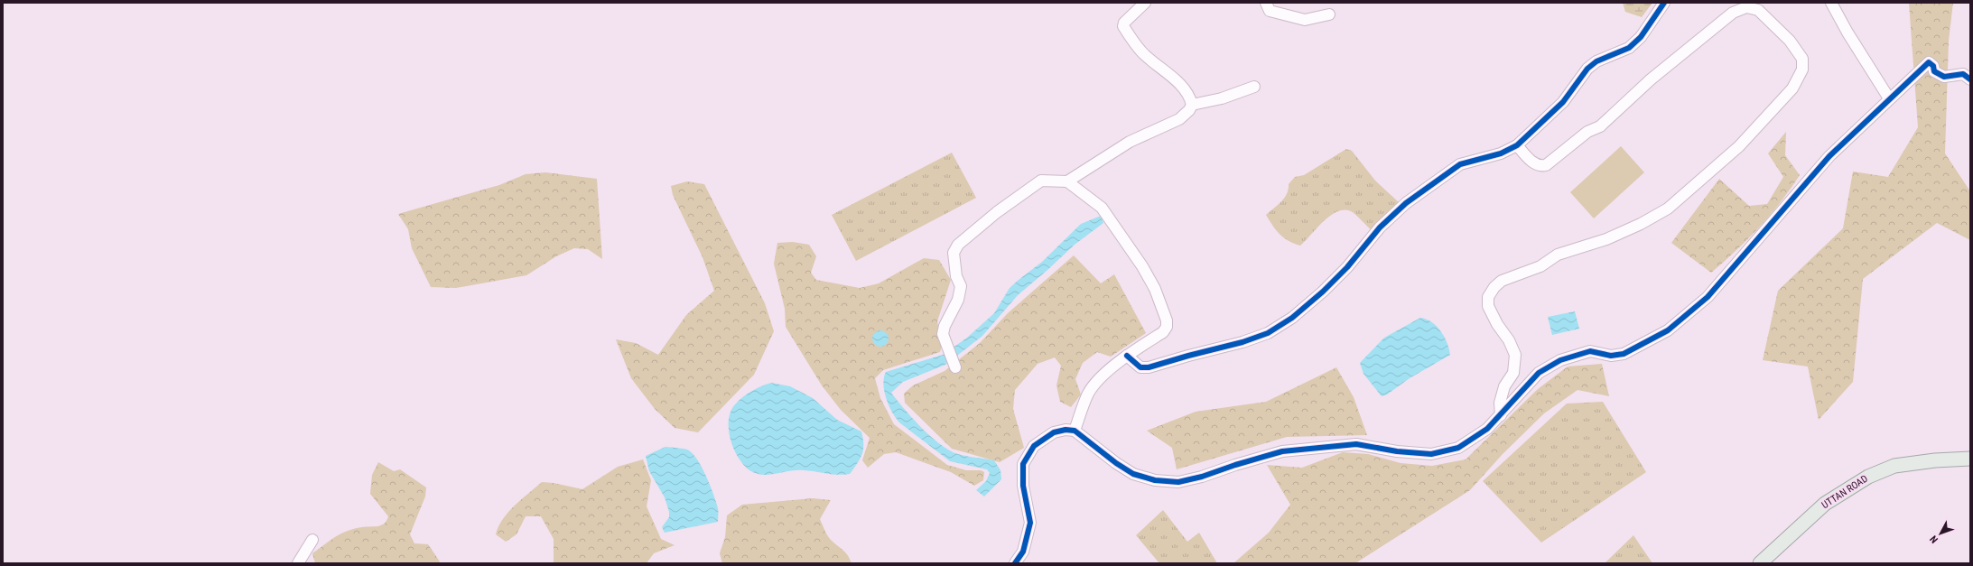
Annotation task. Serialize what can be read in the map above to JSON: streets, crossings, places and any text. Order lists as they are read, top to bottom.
{
  "streets": {
    "main road": ["UTTAN ROAD"]
  },
  "north": "bottom left"
}
